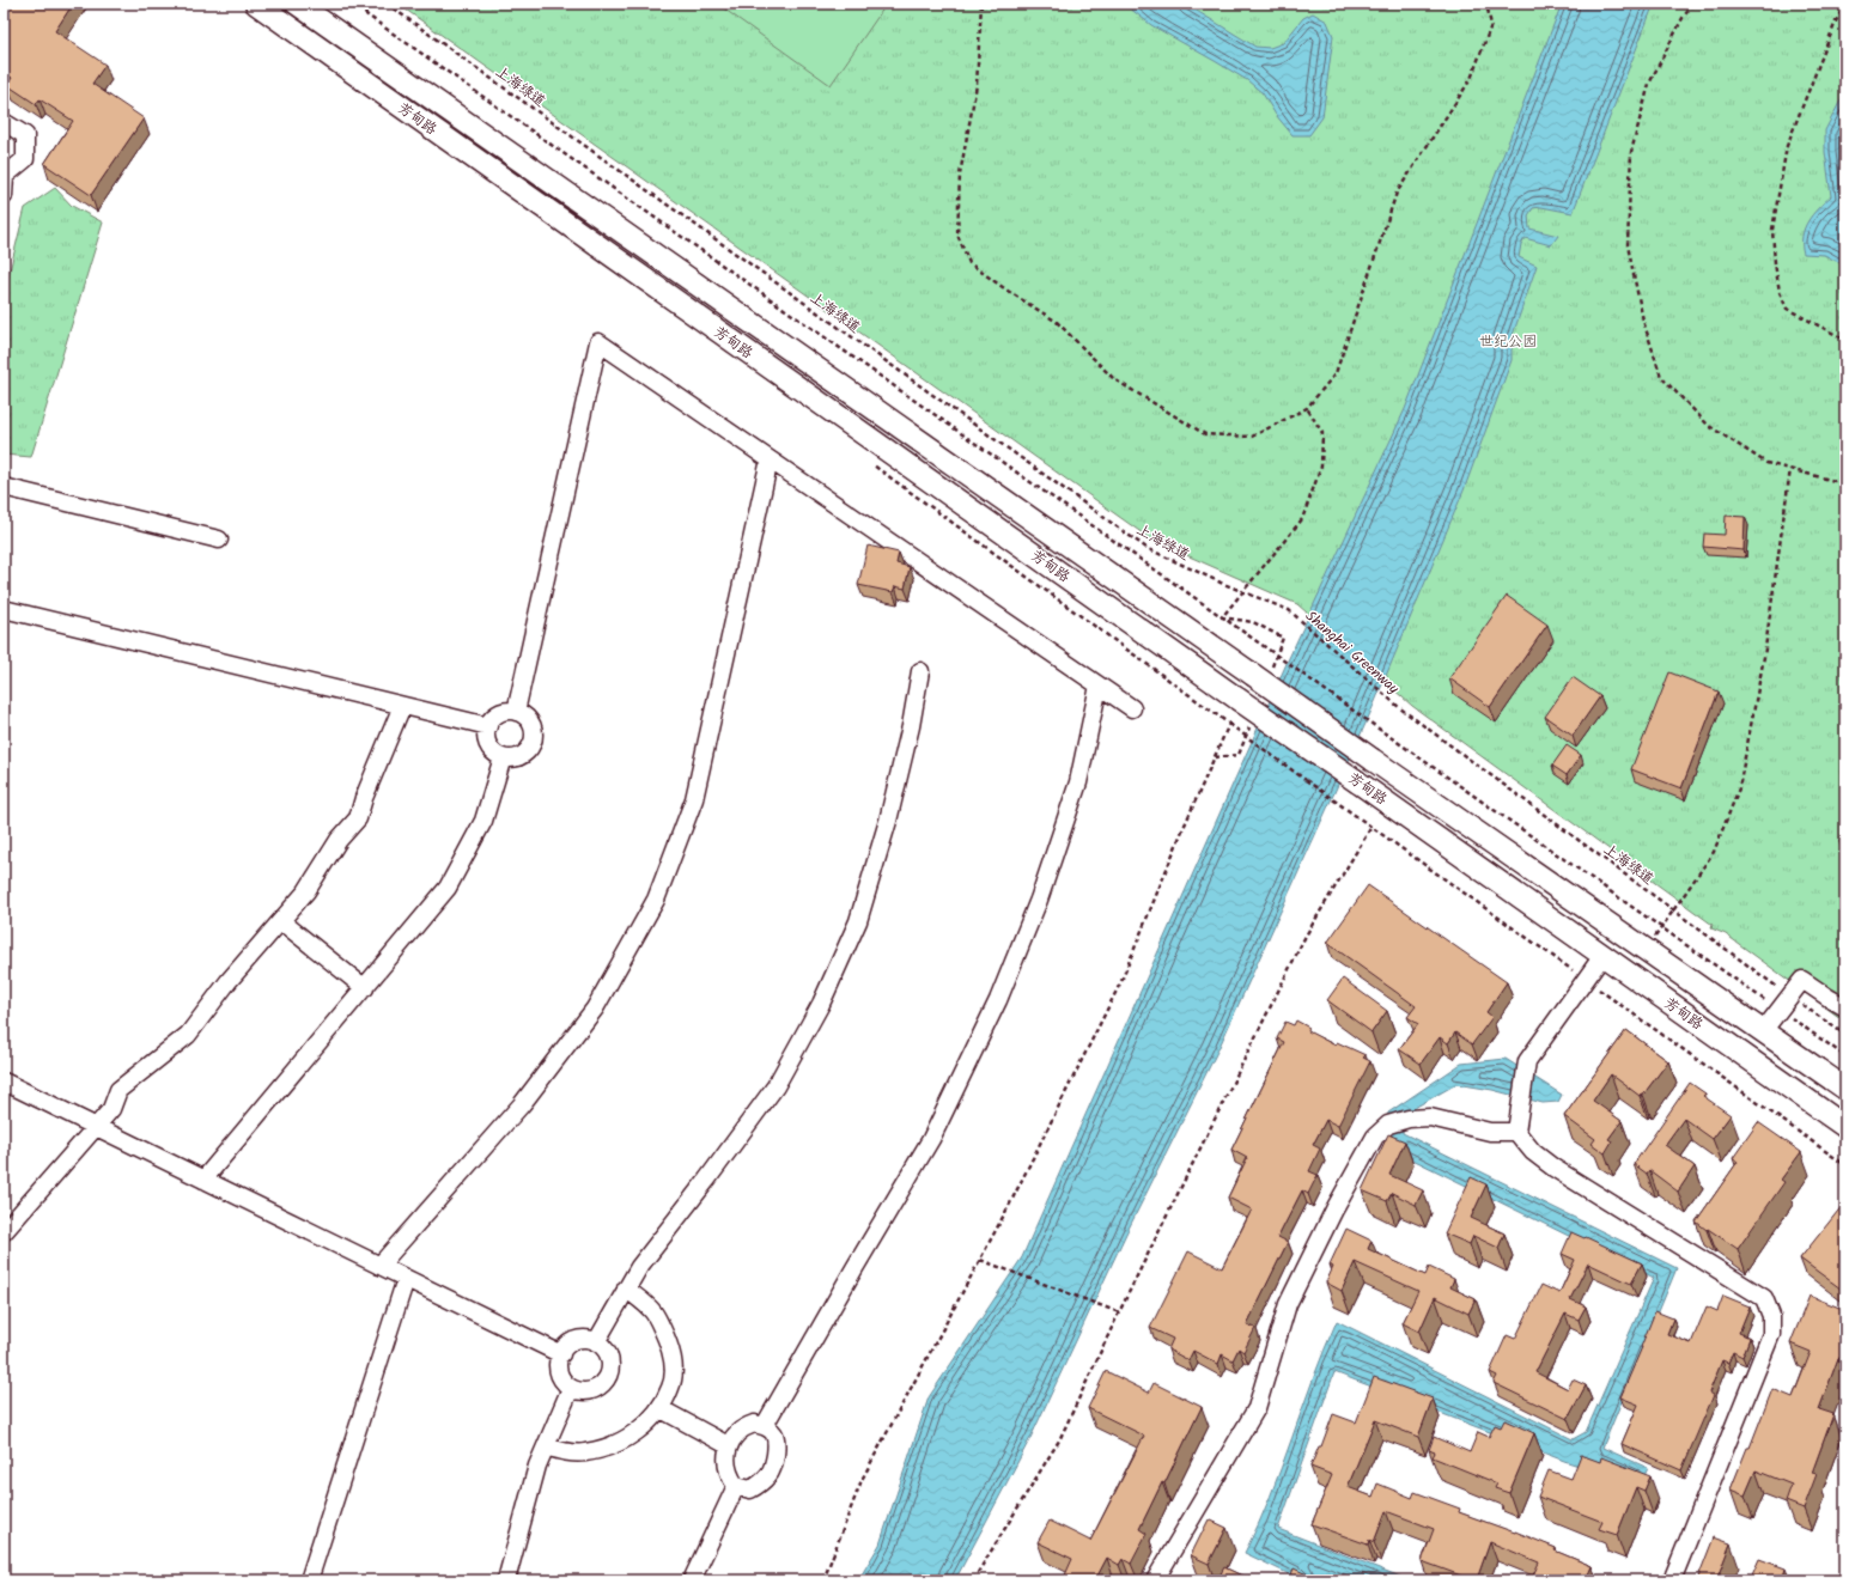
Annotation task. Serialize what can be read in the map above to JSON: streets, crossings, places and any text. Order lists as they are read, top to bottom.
{
  "streets": {
    "main road": ["芳甸路"],
    "path": ["上海绿道", "Shanghai Greenway"]
  },
  "crossings": [
    ["上海绿道", "Shanghai Greenway"]
  ],
  "parks": ["世纪公园"]
}
